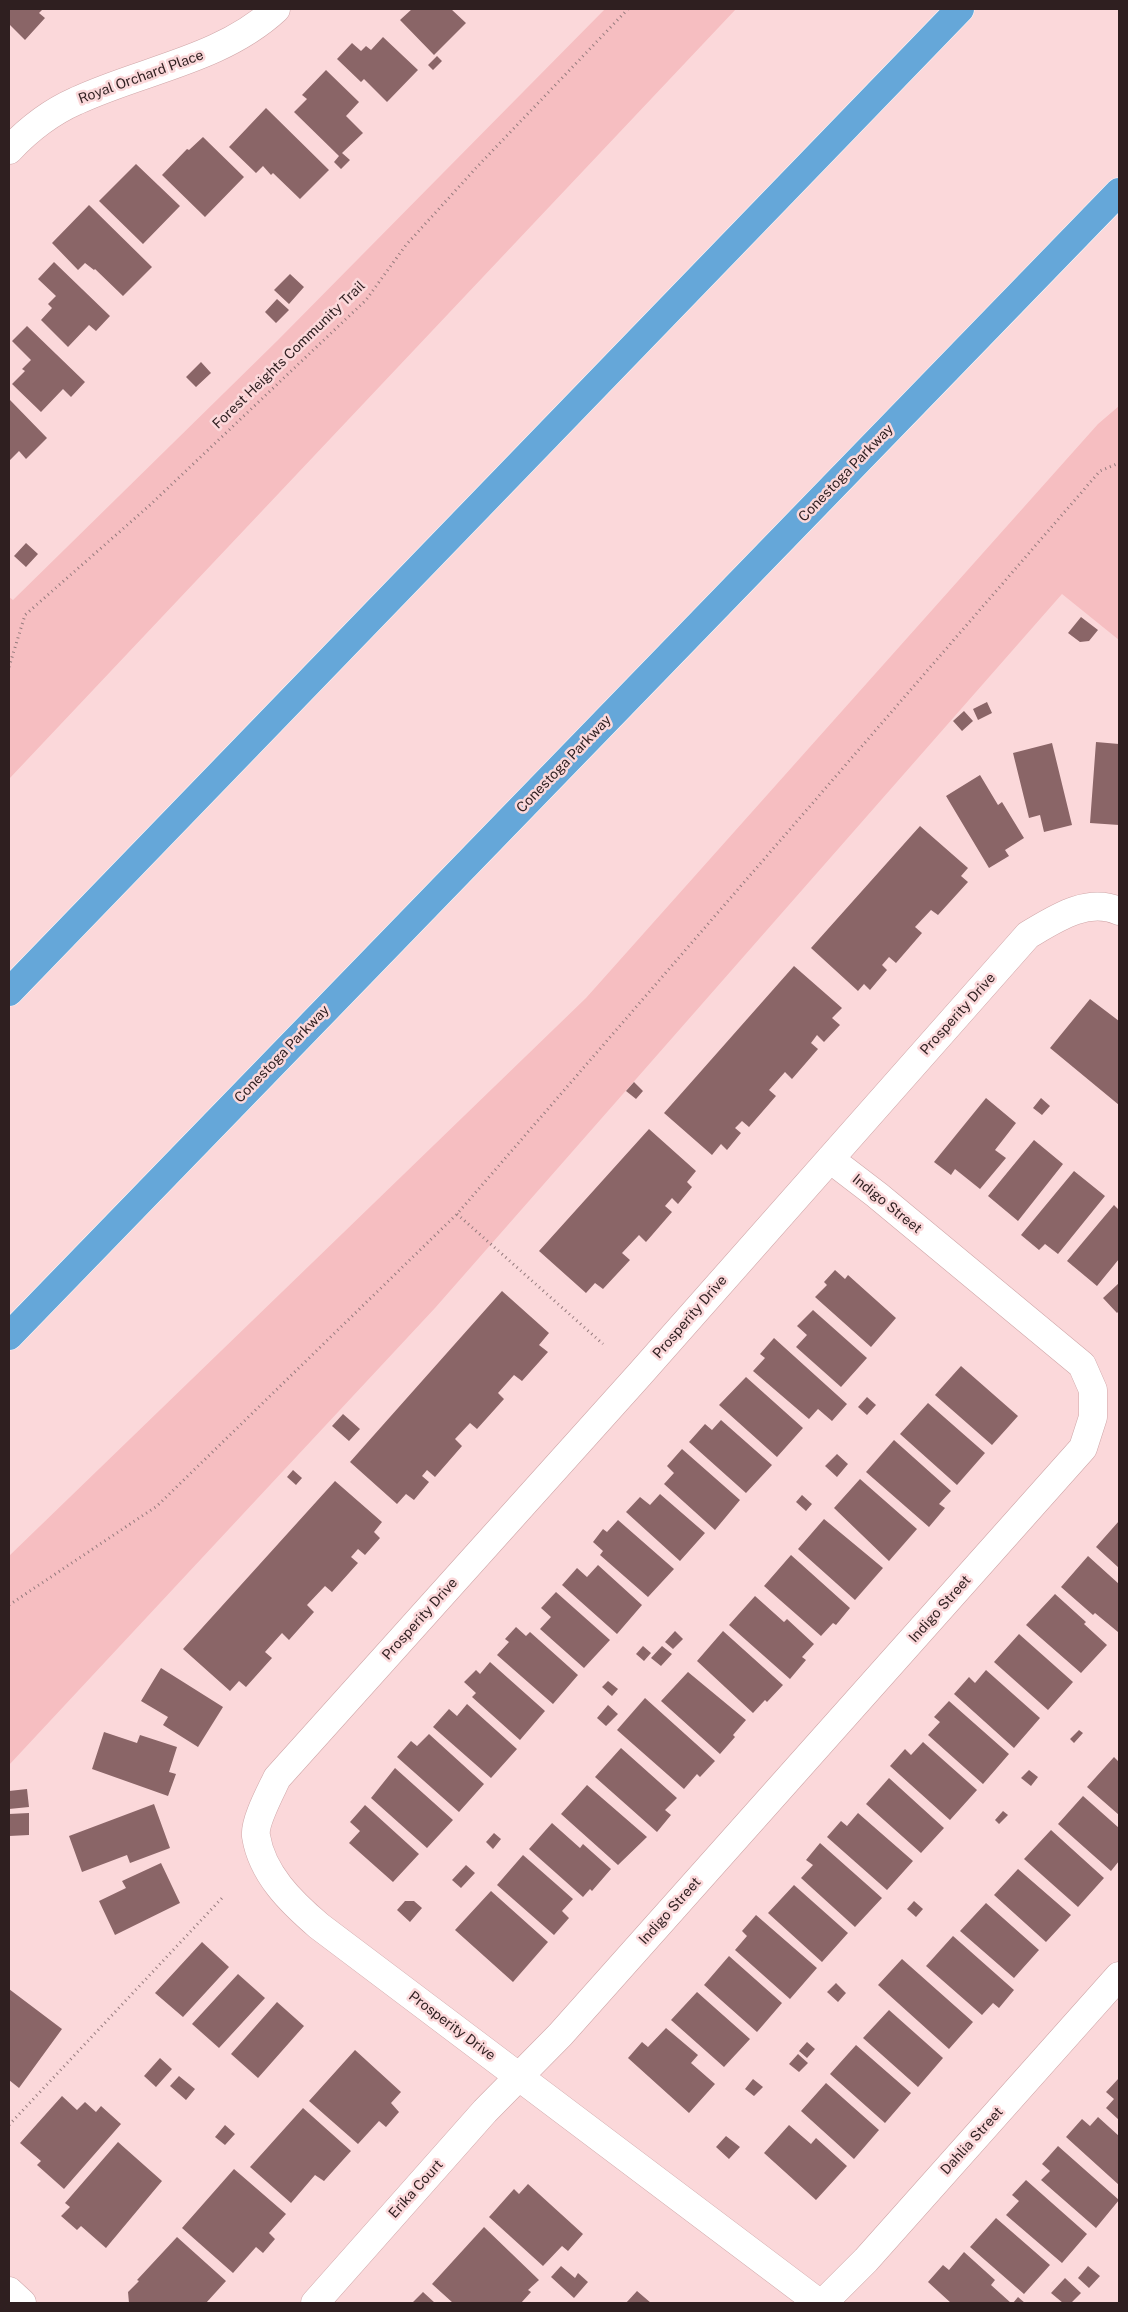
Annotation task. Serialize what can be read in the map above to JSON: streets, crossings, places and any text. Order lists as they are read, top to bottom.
{
  "streets": {
    "highway": ["Conestoga Parkway"],
    "street": [
      "Royal Orchard Place",
      "Prosperity Drive",
      "Indigo Street",
      "Dahlia Street",
      "Erika Court"
    ],
    "path": ["Forest Heights Community Trail"]
  },
  "crossings": [
    ["Prosperity Drive", "Indigo Street"],
    ["Prosperity Drive", "Erika Court"],
    ["Indigo Street", "Erika Court"]
  ]
}
